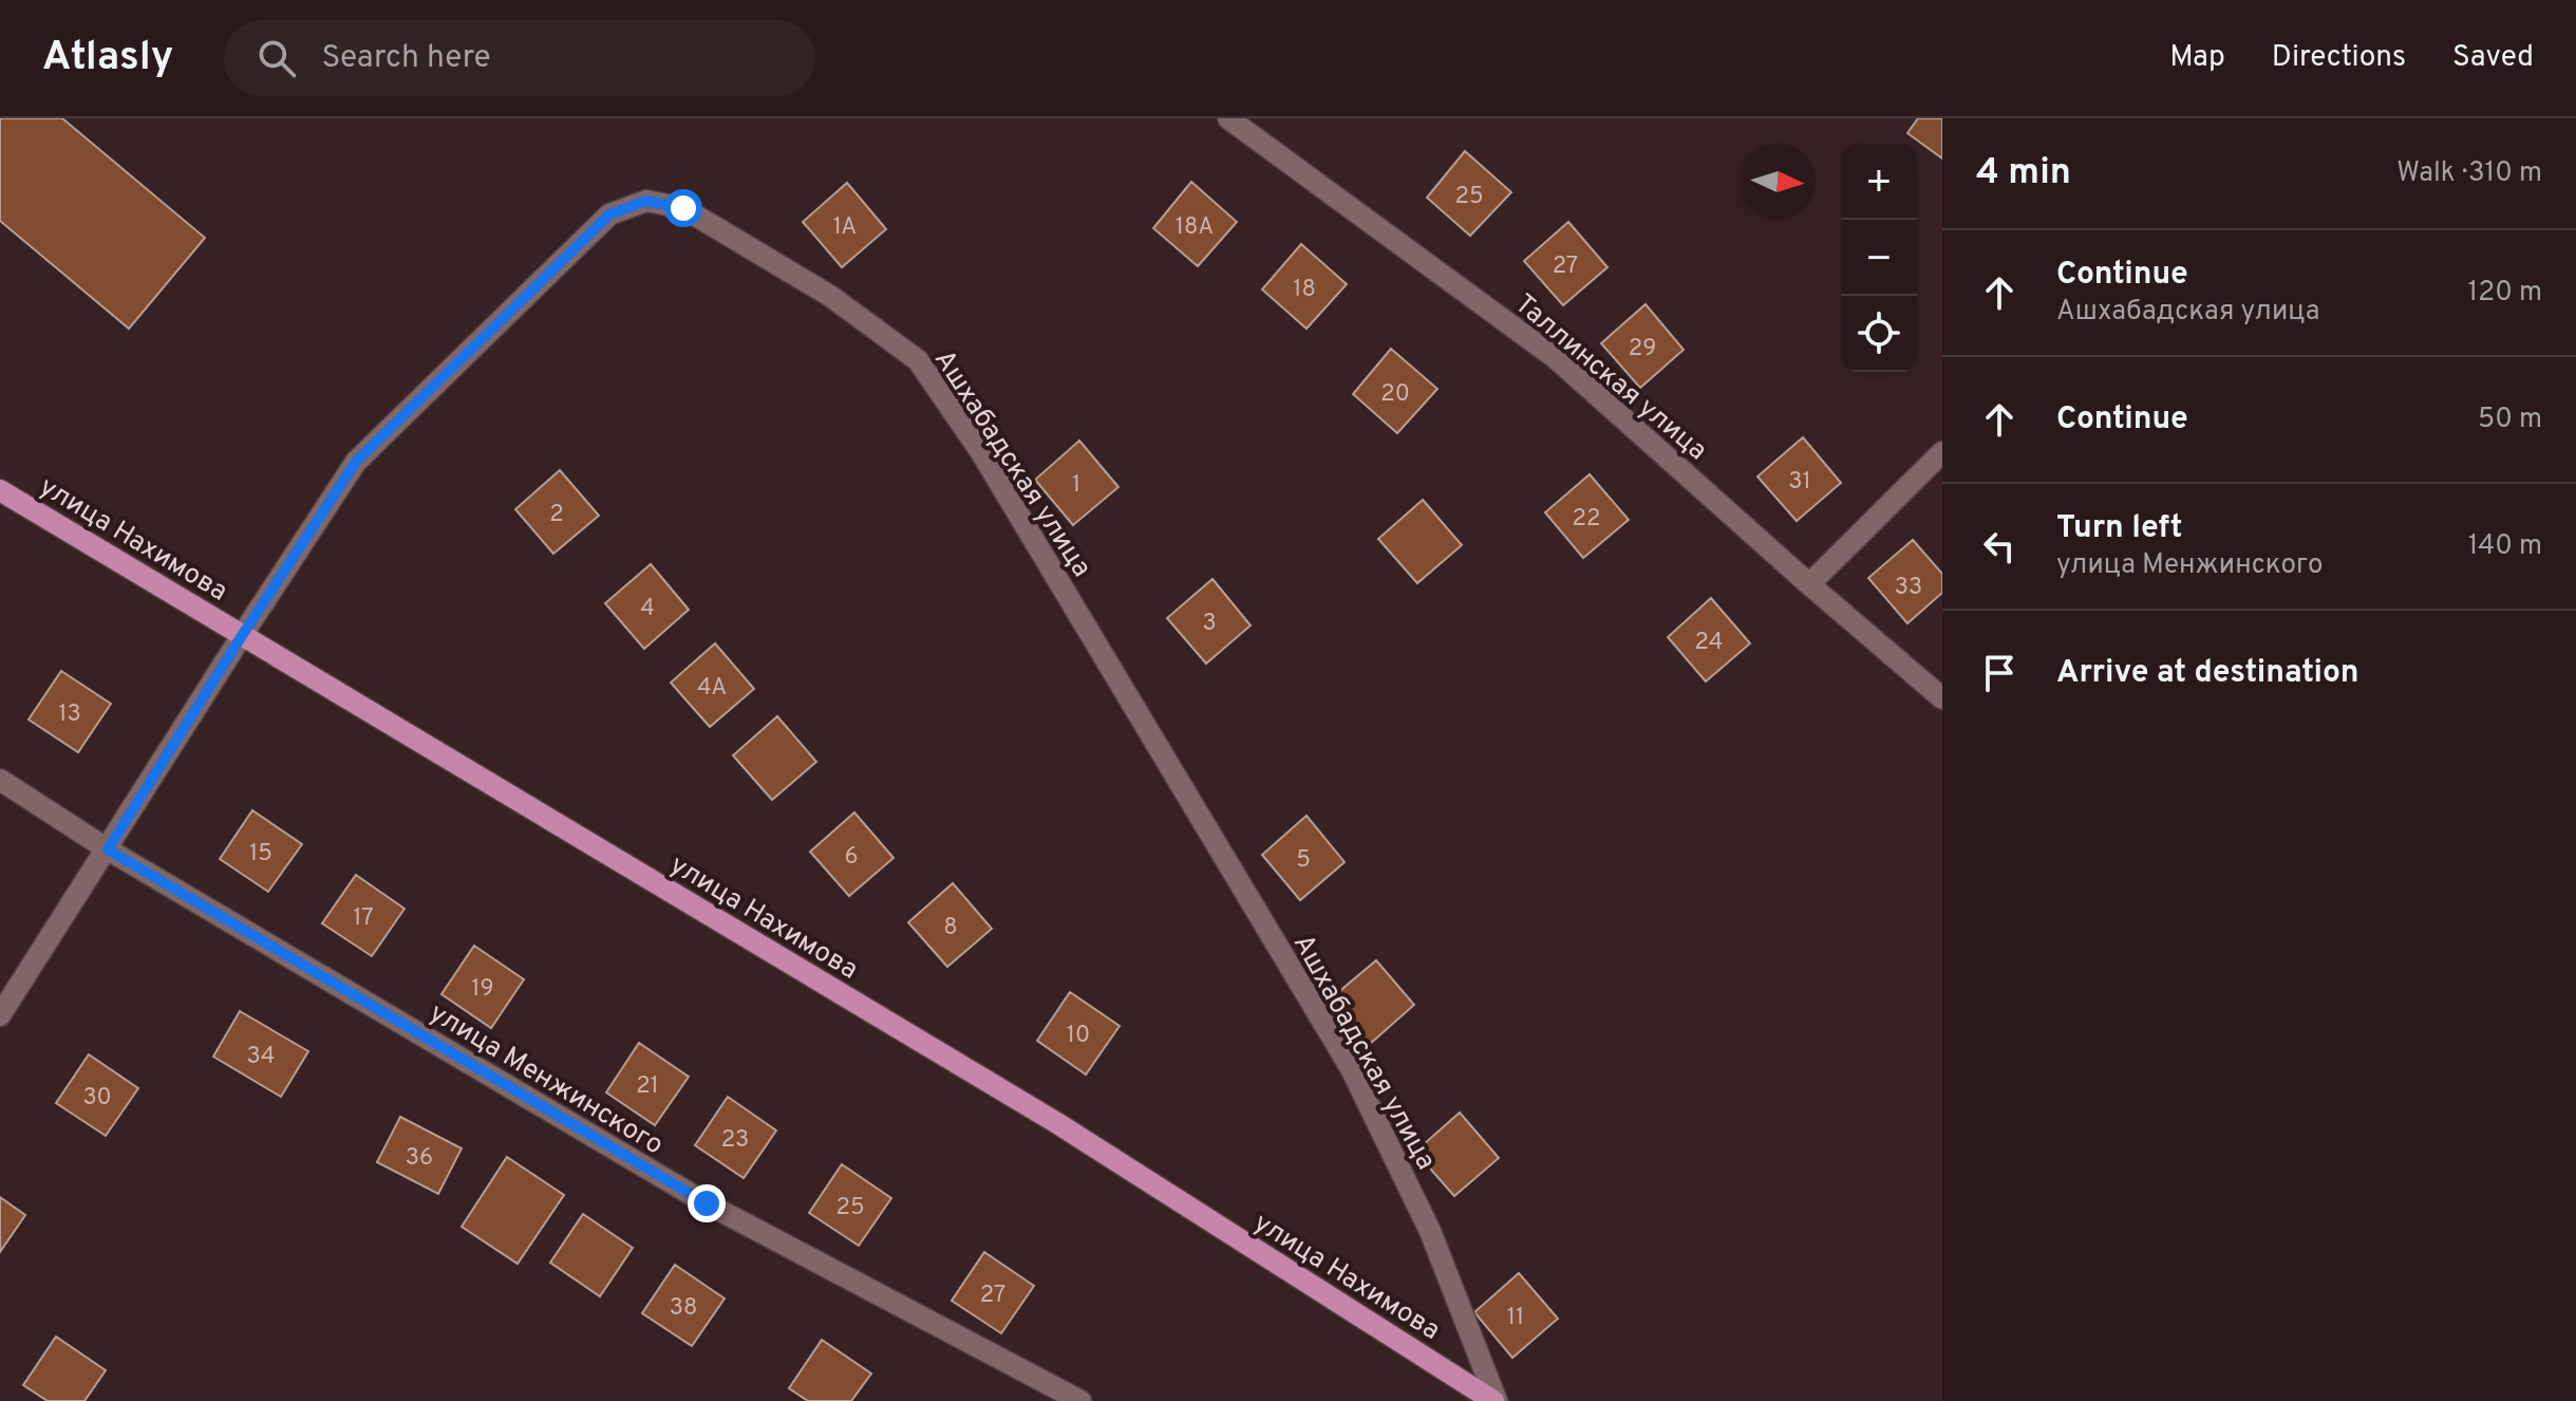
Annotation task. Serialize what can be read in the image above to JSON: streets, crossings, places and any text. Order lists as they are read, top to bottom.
{
  "streets": {
    "main road": ["улица Нахимова"],
    "street": ["Таллинская улица", "Ашхабадская улица", "улица Менжинского"]
  },
  "crossings": [
    ["Ашхабадская улица", "улица Нахимова"],
    ["Ашхабадская улица", "улица Менжинского"]
  ],
  "house_numbers": [
    "25",
    "1А",
    "18А",
    "27",
    "18",
    "29",
    "20",
    "31",
    "1",
    "2",
    "22",
    "33",
    "4",
    "3",
    "24",
    "4А",
    "13",
    "15",
    "6",
    "5",
    "17",
    "8",
    "19",
    "10",
    "34",
    "21",
    "30",
    "23",
    "36",
    "25",
    "27",
    "38",
    "11"
  ],
  "north": "right",
  "page": {
    "header": "Atlasly",
    "search": "Search here",
    "nav": ["Map", "Directions", "Saved"],
    "heading": ["4 min", "Walk · 310 m"],
    "map_buttons": ["+", "−"],
    "list": [
      ["Continue", "Ашхабадская улица", "120 m"],
      ["Continue", "50 m"],
      ["Turn left", "улица Менжинского", "140 m"],
      "Arrive at destination"
    ]
  }
}
